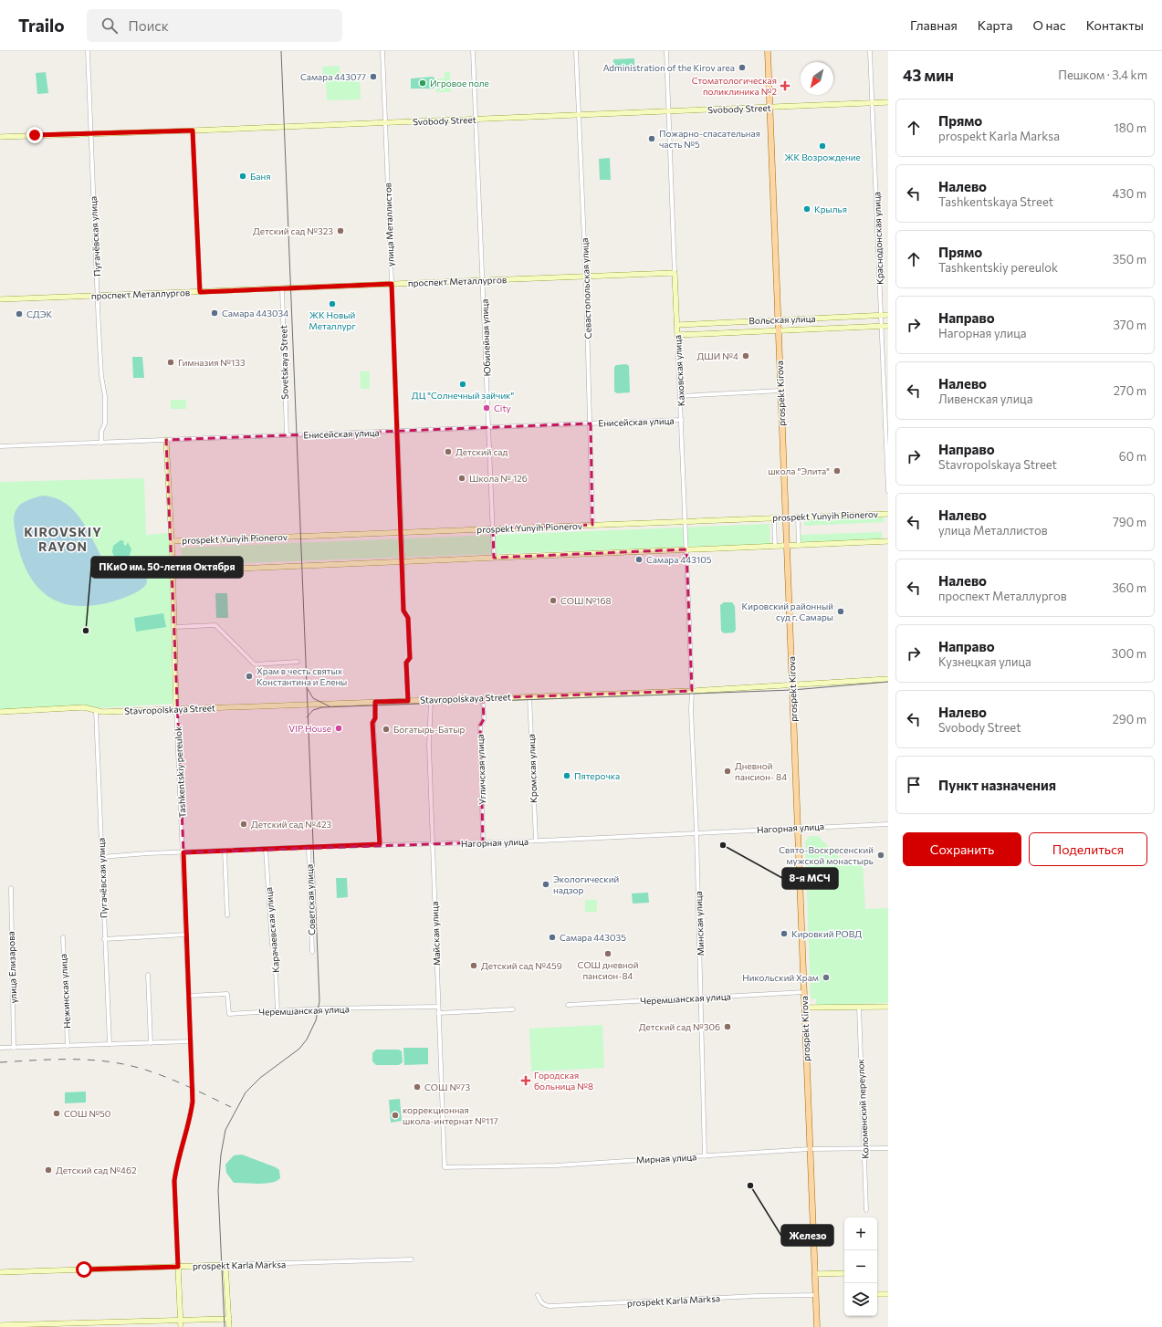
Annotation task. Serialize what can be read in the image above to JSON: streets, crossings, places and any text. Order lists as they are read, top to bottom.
{
  "streets": {
    "main road": ["prospekt Kirova"],
    "street": [
      "Svobody Street",
      "улица Металлистов",
      "Пугачёвская улица",
      "Краснодонская улица",
      "проспект Металлургов",
      "Севастопольская улица",
      "Вольская улица",
      "Юбилейная улица",
      "Sovetskaya Street",
      "Каховская улица",
      "Енисейская улица",
      "prospekt Yunyih Pionerov",
      "Stavropolskaya Street",
      "Кромская улица",
      "Угличская улица",
      "Tashkentskiy pereulok",
      "Нагорная улица",
      "Советская улица",
      "Минская улица",
      "Карачаевская улица",
      "Майская улица",
      "улица Елизарова",
      "Нежинская улица",
      "Черемшанская улица",
      "Коломенский переулок",
      "Мирная улица",
      "prospekt Karla Marksa"
    ]
  },
  "crossings": [
    ["Svobody Street", "улица Металлистов"],
    ["Svobody Street", "Пугачёвская улица"],
    ["Svobody Street", "Краснодонская улица"],
    ["Svobody Street", "Севастопольская улица"],
    ["Svobody Street", "Юбилейная улица"],
    ["Svobody Street", "Каховская улица"],
    ["Svobody Street", "prospekt Kirova"],
    ["улица Металлистов", "проспект Металлургов"],
    ["улица Металлистов", "Енисейская улица"],
    ["улица Металлистов", "prospekt Yunyih Pionerov"],
    ["улица Металлистов", "Stavropolskaya Street"],
    ["Пугачёвская улица", "проспект Металлургов"],
    ["Пугачёвская улица", "Енисейская улица"],
    ["Пугачёвская улица", "Stavropolskaya Street"],
    ["Пугачёвская улица", "Нагорная улица"],
    ["Краснодонская улица", "Вольская улица"],
    ["проспект Металлургов", "Севастопольская улица"],
    ["проспект Металлургов", "Юбилейная улица"],
    ["проспект Металлургов", "Sovetskaya Street"],
    ["проспект Металлургов", "Каховская улица"],
    ["Севастопольская улица", "Енисейская улица"],
    ["Севастопольская улица", "prospekt Yunyih Pionerov"],
    ["Вольская улица", "Каховская улица"],
    ["Вольская улица", "prospekt Kirova"],
    ["Юбилейная улица", "Енисейская улица"],
    ["Юбилейная улица", "prospekt Yunyih Pionerov"],
    ["Sovetskaya Street", "Енисейская улица"],
    ["Каховская улица", "Енисейская улица"],
    ["Каховская улица", "prospekt Yunyih Pionerov"],
    ["Каховская улица", "Stavropolskaya Street"],
    ["Каховская улица", "Минская улица"],
    ["prospekt Kirova", "prospekt Yunyih Pionerov"],
    ["prospekt Kirova", "Stavropolskaya Street"],
    ["prospekt Kirova", "Нагорная улица"],
    ["prospekt Kirova", "Черемшанская улица"],
    ["prospekt Kirova", "Мирная улица"],
    ["prospekt Kirova", "prospekt Karla Marksa"],
    ["Енисейская улица", "Tashkentskiy pereulok"],
    ["prospekt Yunyih Pionerov", "Tashkentskiy pereulok"],
    ["Stavropolskaya Street", "Кромская улица"],
    ["Stavropolskaya Street", "Угличская улица"],
    ["Stavropolskaya Street", "Tashkentskiy pereulok"],
    ["Stavropolskaya Street", "Минская улица"],
    ["Stavropolskaya Street", "Майская улица"],
    ["Кромская улица", "Нагорная улица"],
    ["Угличская улица", "Нагорная улица"],
    ["Tashkentskiy pereulok", "Нагорная улица"],
    ["Tashkentskiy pereulok", "Черемшанская улица"],
    ["Tashkentskiy pereulok", "prospekt Karla Marksa"],
    ["Нагорная улица", "Советская улица"],
    ["Нагорная улица", "Минская улица"],
    ["Нагорная улица", "Карачаевская улица"],
    ["Нагорная улица", "Майская улица"],
    ["Минская улица", "Черемшанская улица"],
    ["Минская улица", "Мирная улица"],
    ["Карачаевская улица", "Черемшанская улица"],
    ["Майская улица", "Черемшанская улица"],
    ["Майская улица", "Мирная улица"],
    ["Коломенский переулок", "Мирная улица"]
  ],
  "districts": ["KIROVSKIY RAYON"],
  "places": {
    "other": [
      "Administration of the Kirov area",
      "Самара 443077",
      "Игровое поле",
      "Пожарно-спасательная часть №5",
      "ЖК Возрождение",
      "Баня",
      "Крылья",
      "Детский сад №323",
      "ЖК Новый Металлург",
      "Самара 443034",
      "СДЭК",
      "ДШИ №4",
      "Гимназия №133",
      "ДЦ \"Солнечный зайчик\"",
      "City",
      "Детский сад",
      "школа \"Элита\"",
      "Школа № 126",
      "Самара 443105",
      "СОШ №168",
      "Кировский районный суд г. Самары",
      "ПКиО им. 50-летия Октября",
      "Храм в честь святых Константина и Елены",
      "VIP House",
      "Богатырь-Батыр",
      "Дневной пансион- 84",
      "Пятерочка",
      "Детский сад №423",
      "8-я МСЧ",
      "Свято-Воскресенский мужской монастырь",
      "Экологический надзор",
      "Кировкий РОВД",
      "Самара 443035",
      "СОШ дневной пансион-84",
      "Детский сад №459",
      "Никольский Храм",
      "Детский сад №306",
      "СОШ №73",
      "СОШ №50",
      "коррекционная школа-интернат №117",
      "Детский сад №462",
      "Железо"
    ],
    "health": ["Стоматологическая поликлиника №2", "Городская больница №8"]
  },
  "north": "bottom left",
  "page": {
    "header": "Trailo",
    "search": "Поиск",
    "nav": [
      "Главная",
      "Карта",
      "О нас",
      "Контакты"
    ],
    "heading": ["43 мин", "Пешком · 3.4 km"],
    "list": [
      ["Прямо", "prospekt Karla Marksa", "180 m"],
      ["Налево", "Tashkentskaya Street", "430 m"],
      ["Прямо", "Tashkentskiy pereulok", "350 m"],
      ["Направо", "Нагорная улица", "370 m"],
      ["Налево", "Ливенская улица", "270 m"],
      ["Направо", "Stavropolskaya Street", "60 m"],
      ["Налево", "улица Металлистов", "790 m"],
      ["Налево", "проспект Металлургов", "360 m"],
      ["Направо", "Кузнецкая улица", "300 m"],
      ["Налево", "Svobody Street", "290 m"],
      "Пункт назначения"
    ],
    "buttons": ["Сохранить", "Поделиться"],
    "map_buttons": ["+", "−"]
  }
}
